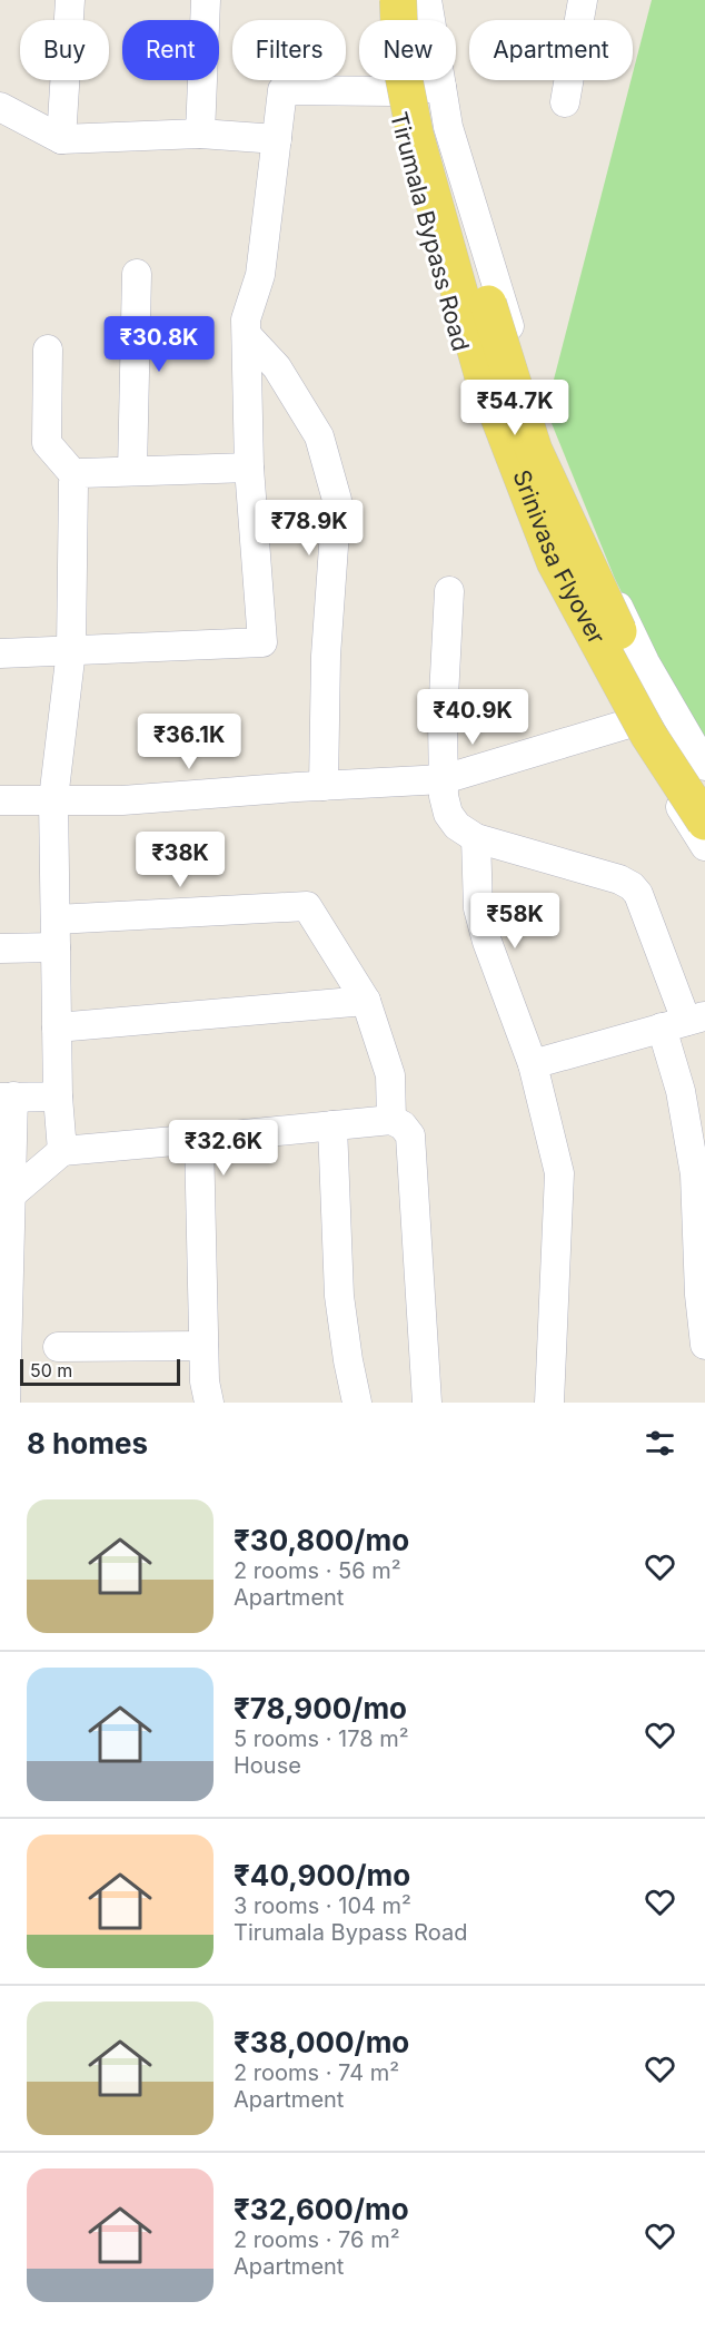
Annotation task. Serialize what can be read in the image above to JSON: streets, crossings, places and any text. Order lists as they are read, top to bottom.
{
  "streets": {
    "main road": ["Srinivasa Flyover"],
    "street": ["Tirumala Bypass Road"]
  },
  "crossings": [
    ["Tirumala Bypass Road", "Srinivasa Flyover"]
  ],
  "scale_bar": "50 m",
  "page": {
    "chip": [
      "Buy",
      "Rent",
      "Filters",
      "New",
      "Apartment"
    ],
    "price": [
      "₹30.8K",
      "₹54.7K",
      "₹78.9K",
      "₹40.9K",
      "₹36.1K",
      "₹38K",
      "₹58K",
      "₹32.6K"
    ],
    "scale": "50 m",
    "heading": "8 homes",
    "list": [
      {
        "name": "₹30,800/mo",
        "note": "2 rooms · 56 m² · Apartment"
      },
      {
        "name": "₹78,900/mo",
        "note": "5 rooms · 178 m² · House"
      },
      {
        "name": "₹40,900/mo",
        "note": "3 rooms · 104 m² · Tirumala Bypass Road"
      },
      {
        "name": "₹38,000/mo",
        "note": "2 rooms · 74 m² · Apartment"
      },
      {
        "name": "₹32,600/mo",
        "note": "2 rooms · 76 m² · Apartment"
      }
    ]
  }
}
